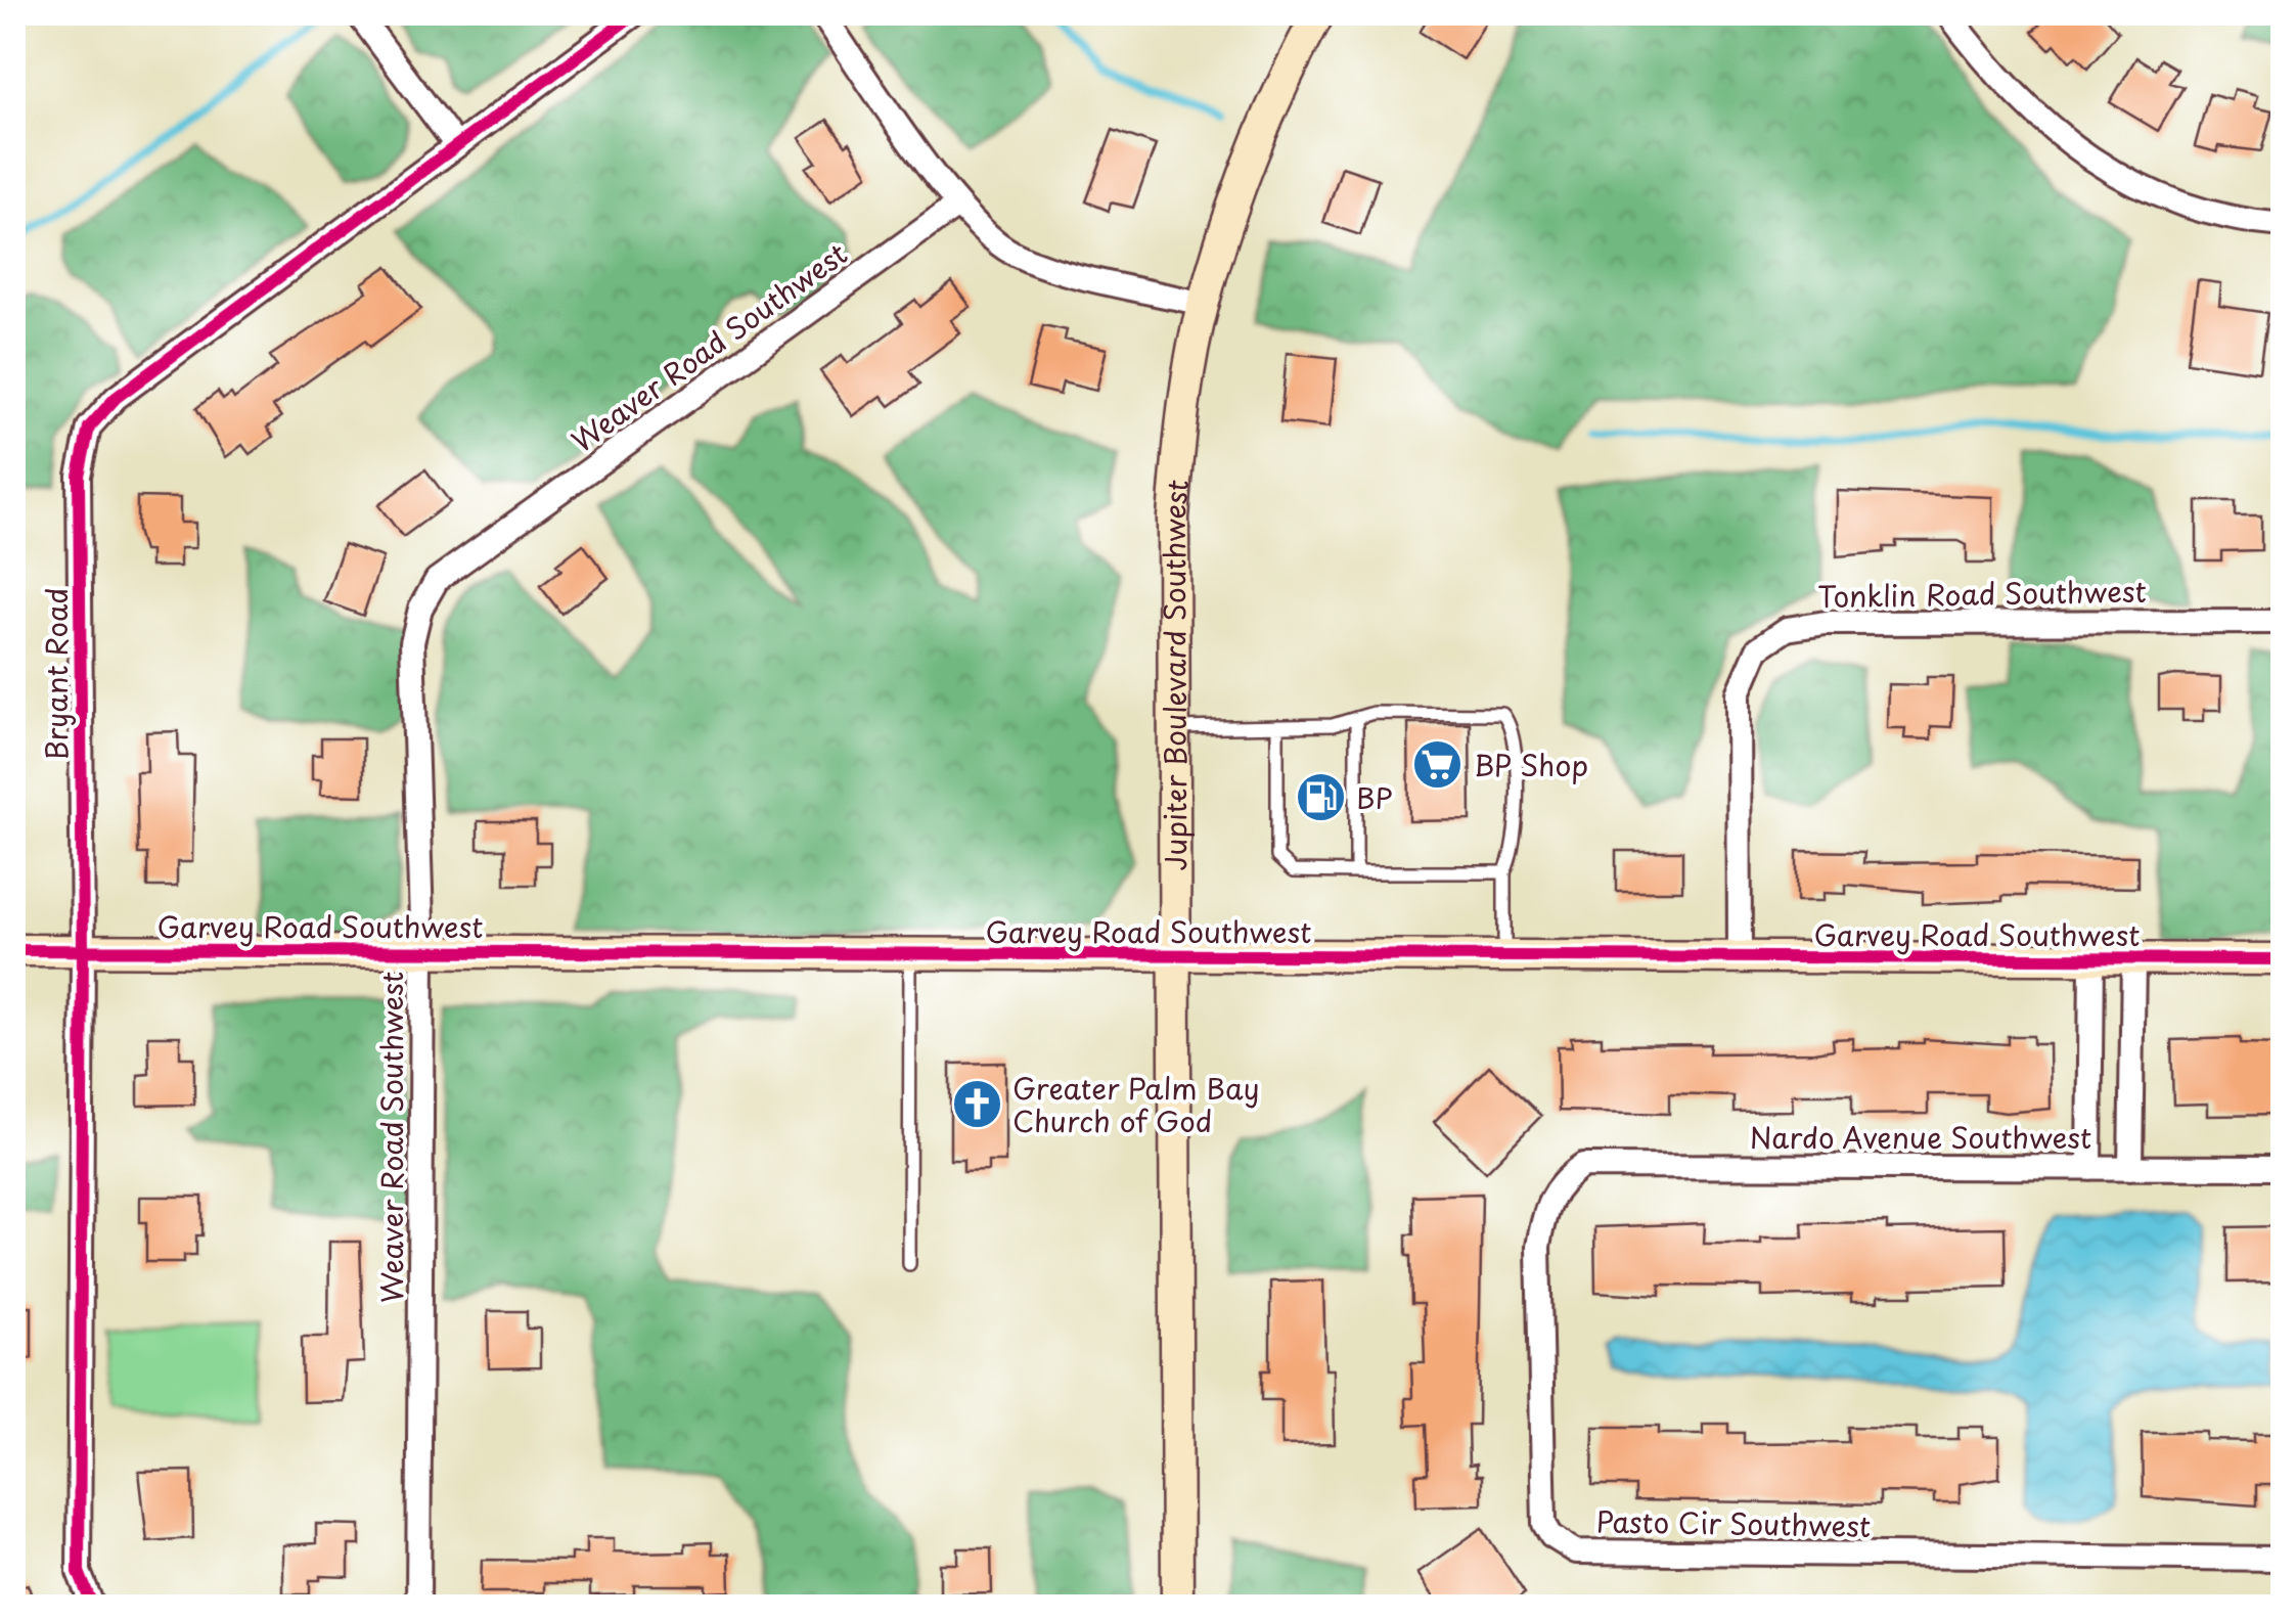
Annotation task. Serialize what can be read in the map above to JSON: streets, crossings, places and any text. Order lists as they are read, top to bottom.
{
  "streets": {
    "street": [
      "Weaver Road Southwest",
      "Tonklin Road Southwest",
      "Bryant Road",
      "Jupiter Boulevard Southwest",
      "Garvey Road Southwest",
      "Nardo Avenue Southwest",
      "Pasto Cir Southwest"
    ]
  },
  "crossings": [
    ["Weaver Road Southwest", "Garvey Road Southwest"],
    ["Tonklin Road Southwest", "Garvey Road Southwest"],
    ["Bryant Road", "Garvey Road Southwest"],
    ["Jupiter Boulevard Southwest", "Garvey Road Southwest"],
    ["Nardo Avenue Southwest", "Pasto Cir Southwest"]
  ],
  "places": {
    "supermarket": ["BP Shop"],
    "fuel station": ["BP"],
    "church": ["Greater Palm Bay Church of God"]
  }
}
